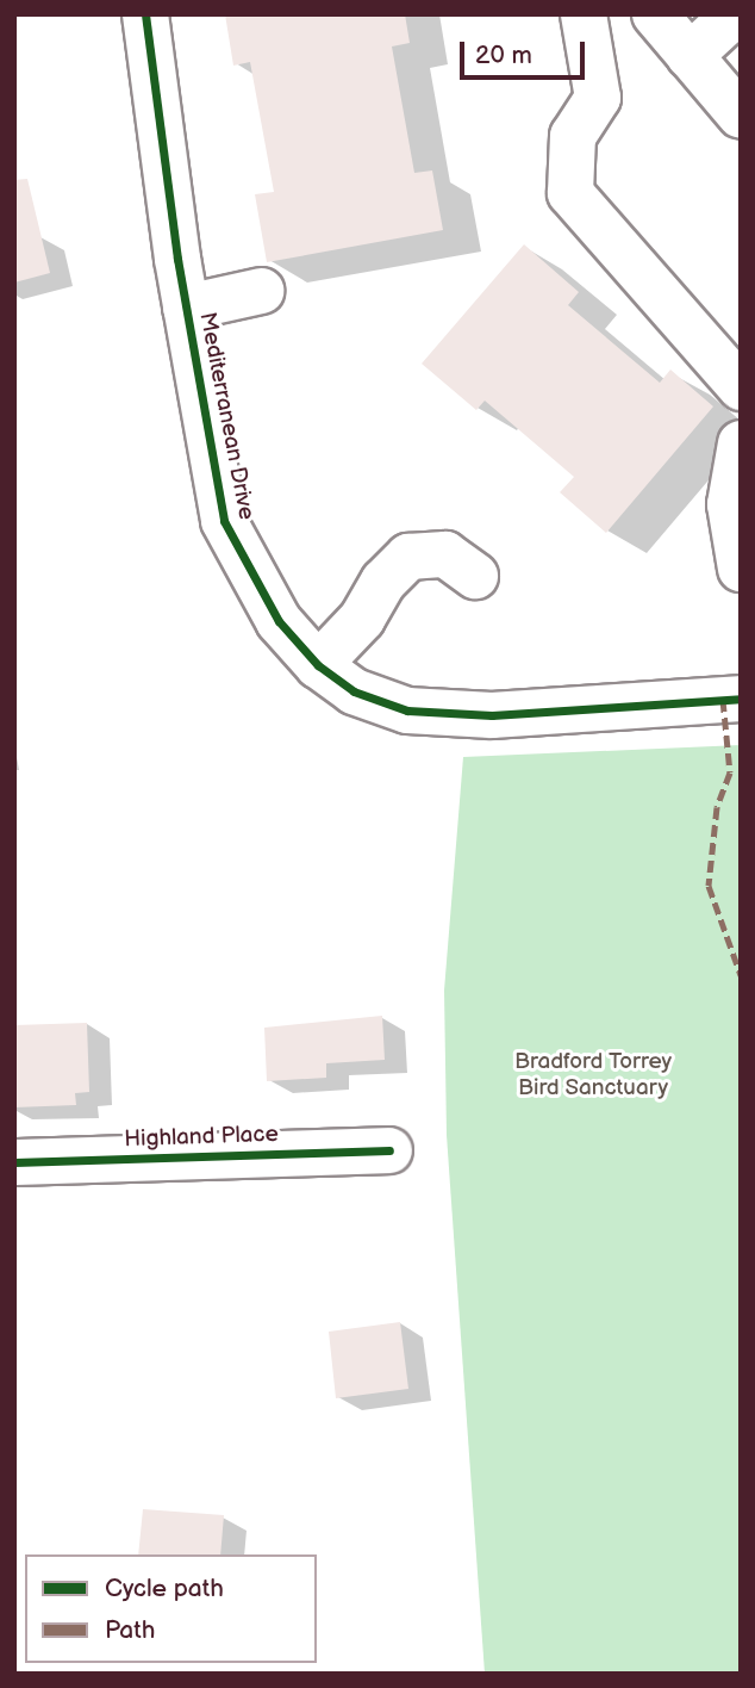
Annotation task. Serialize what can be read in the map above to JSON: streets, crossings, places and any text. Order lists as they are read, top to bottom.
{
  "streets": {
    "street": ["Mediterranean Drive", "Highland Place"]
  },
  "parks": ["Bradford Torrey Bird Sanctuary"],
  "legend": ["Cycle path", "Path"],
  "scale_bar": "20 m"
}
